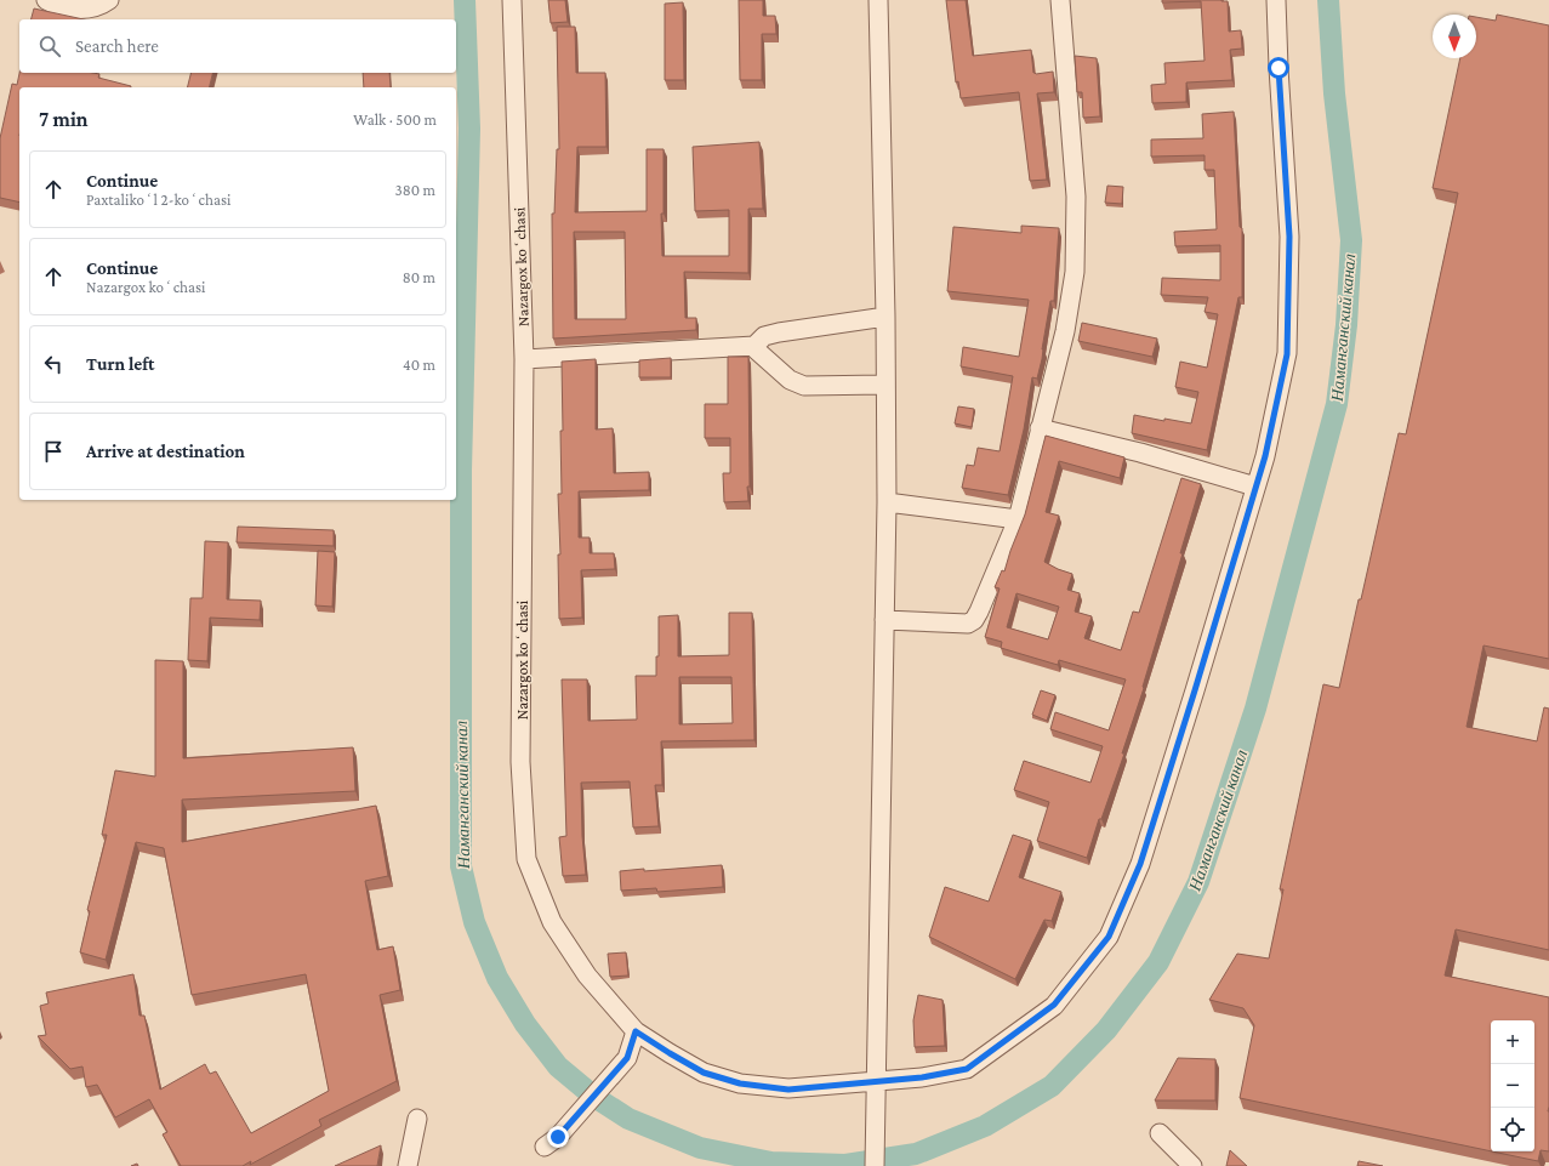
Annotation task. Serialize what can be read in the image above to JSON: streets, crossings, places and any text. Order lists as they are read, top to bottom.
{
  "streets": {
    "street": ["Nazargox koʻchasi"]
  },
  "water": ["Наманганский канал"],
  "north": "bottom",
  "page": {
    "search": "Search here",
    "heading": ["7 min", "Walk · 500 m"],
    "list": [
      ["Continue", "Paxtalikoʻl 2-koʻchasi", "380 m"],
      ["Continue", "Nazargox koʻchasi", "80 m"],
      ["Turn left", "40 m"],
      "Arrive at destination"
    ],
    "map_buttons": ["+", "−"]
  }
}
